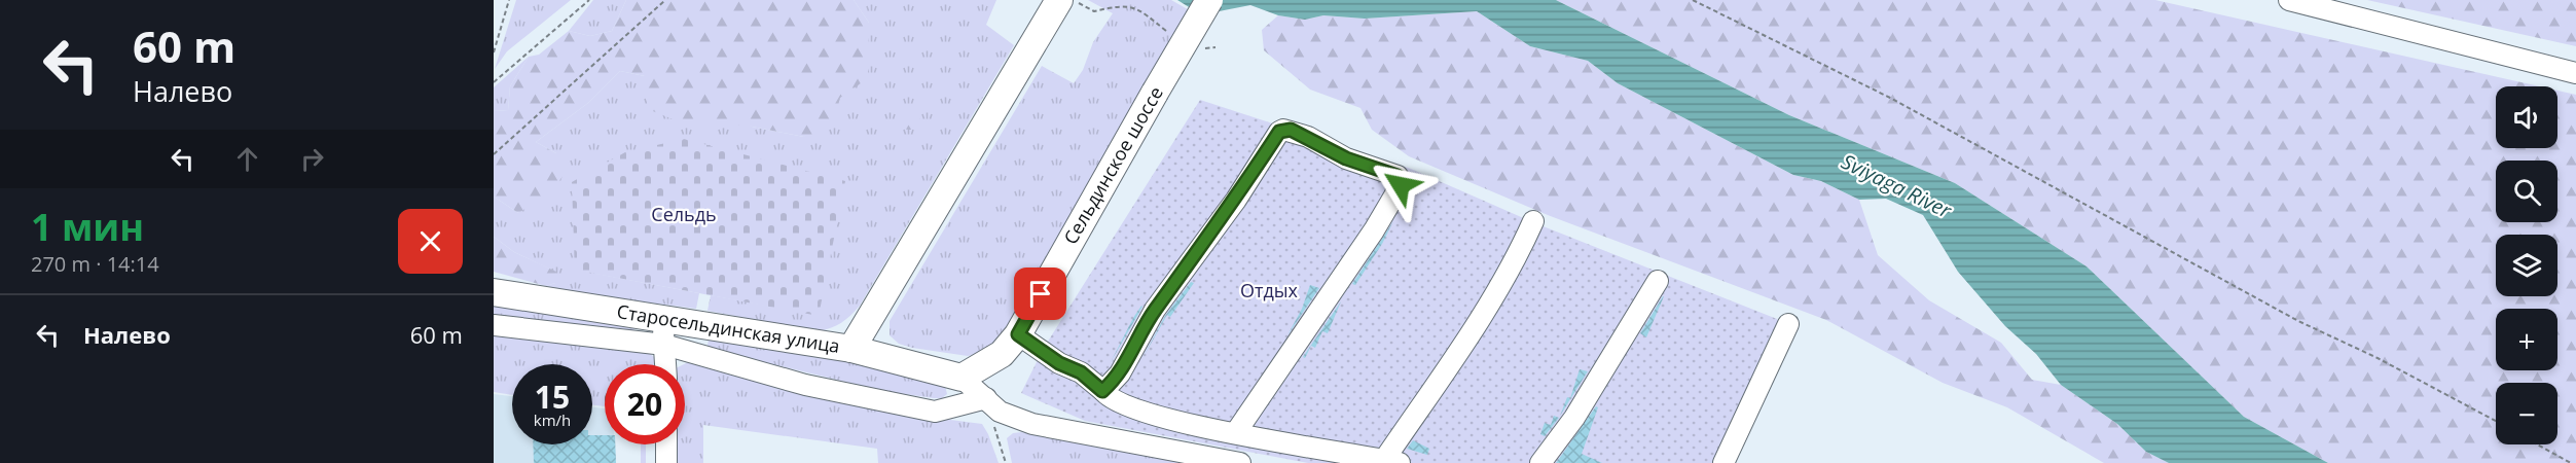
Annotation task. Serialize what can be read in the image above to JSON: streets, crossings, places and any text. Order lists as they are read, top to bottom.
{
  "streets": {
    "main road": ["Сельдинское шоссе", "Старосельдинская улица"]
  },
  "crossings": [
    ["Сельдинское шоссе", "Старосельдинская улица"]
  ],
  "water": ["Sviyaga River"],
  "parks": ["Сельдь", "Отдых"],
  "page": {
    "turn": ["60 m", "Налево"],
    "map_buttons": ["+", "−"],
    "heading": ["1 мин", "270 m · 14:14"],
    "list": [
      {
        "name": "Налево",
        "value": "60 m"
      }
    ],
    "speed": "15 km/h",
    "limit": "20"
  }
}
